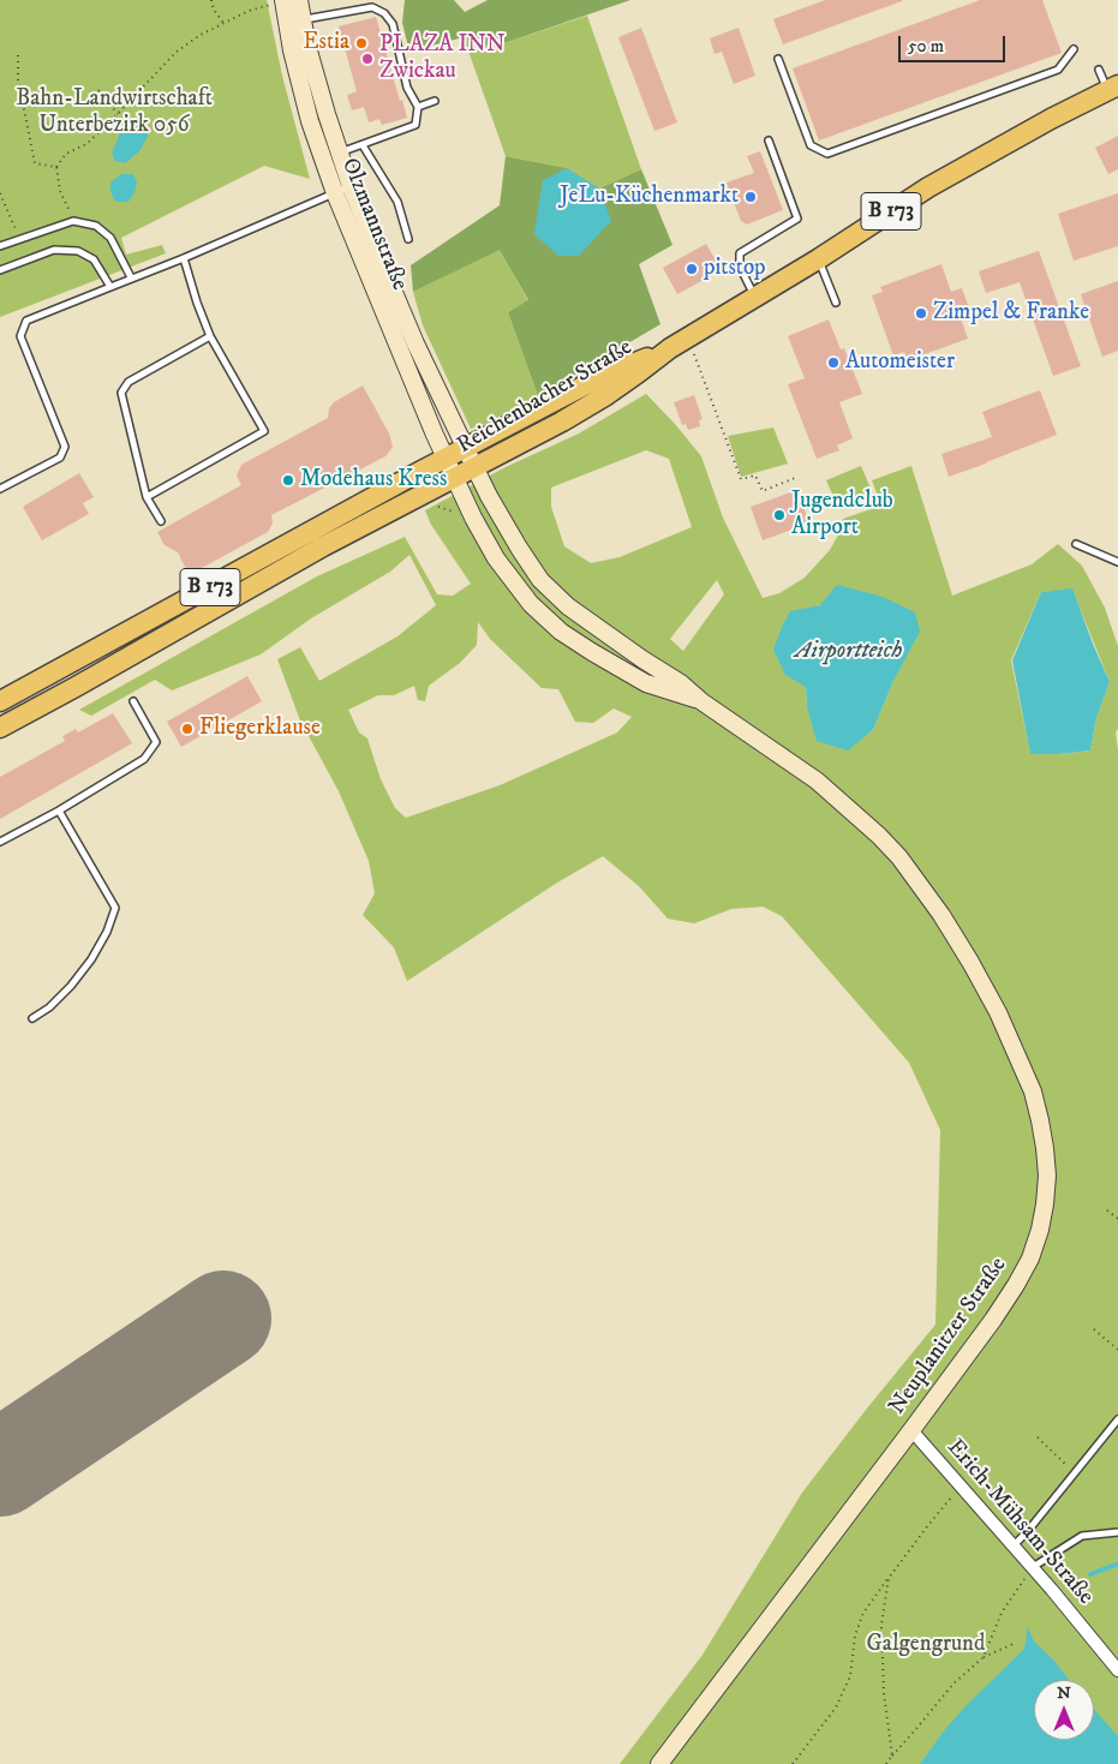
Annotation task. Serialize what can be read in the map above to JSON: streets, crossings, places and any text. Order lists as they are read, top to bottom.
{
  "streets": {
    "main road": [
      "B 173",
      "Olzmannstraße",
      "Reichenbacher Straße",
      "Neuplanitzer Straße"
    ],
    "street": ["Erich-Mühsam-Straße"]
  },
  "crossings": [
    ["Olzmannstraße", "Reichenbacher Straße"],
    ["Olzmannstraße", "Neuplanitzer Straße"],
    ["Reichenbacher Straße", "Neuplanitzer Straße"],
    ["Neuplanitzer Straße", "Erich-Mühsam-Straße"]
  ],
  "water": ["Airportteich"],
  "parks": ["Bahn-Landwirtschaft Unterbezirk 056", "Galgengrund"],
  "places": [
    "Estia",
    "PLAZA INN Zwickau",
    "JeLu-Küchenmarkt",
    "pitstop",
    "Zimpel & Franke",
    "Automeister",
    "Modehaus Kress",
    "Jugendclub Airport",
    "Fliegerklause"
  ],
  "scale_bar": "50 m",
  "north": "top"
}
